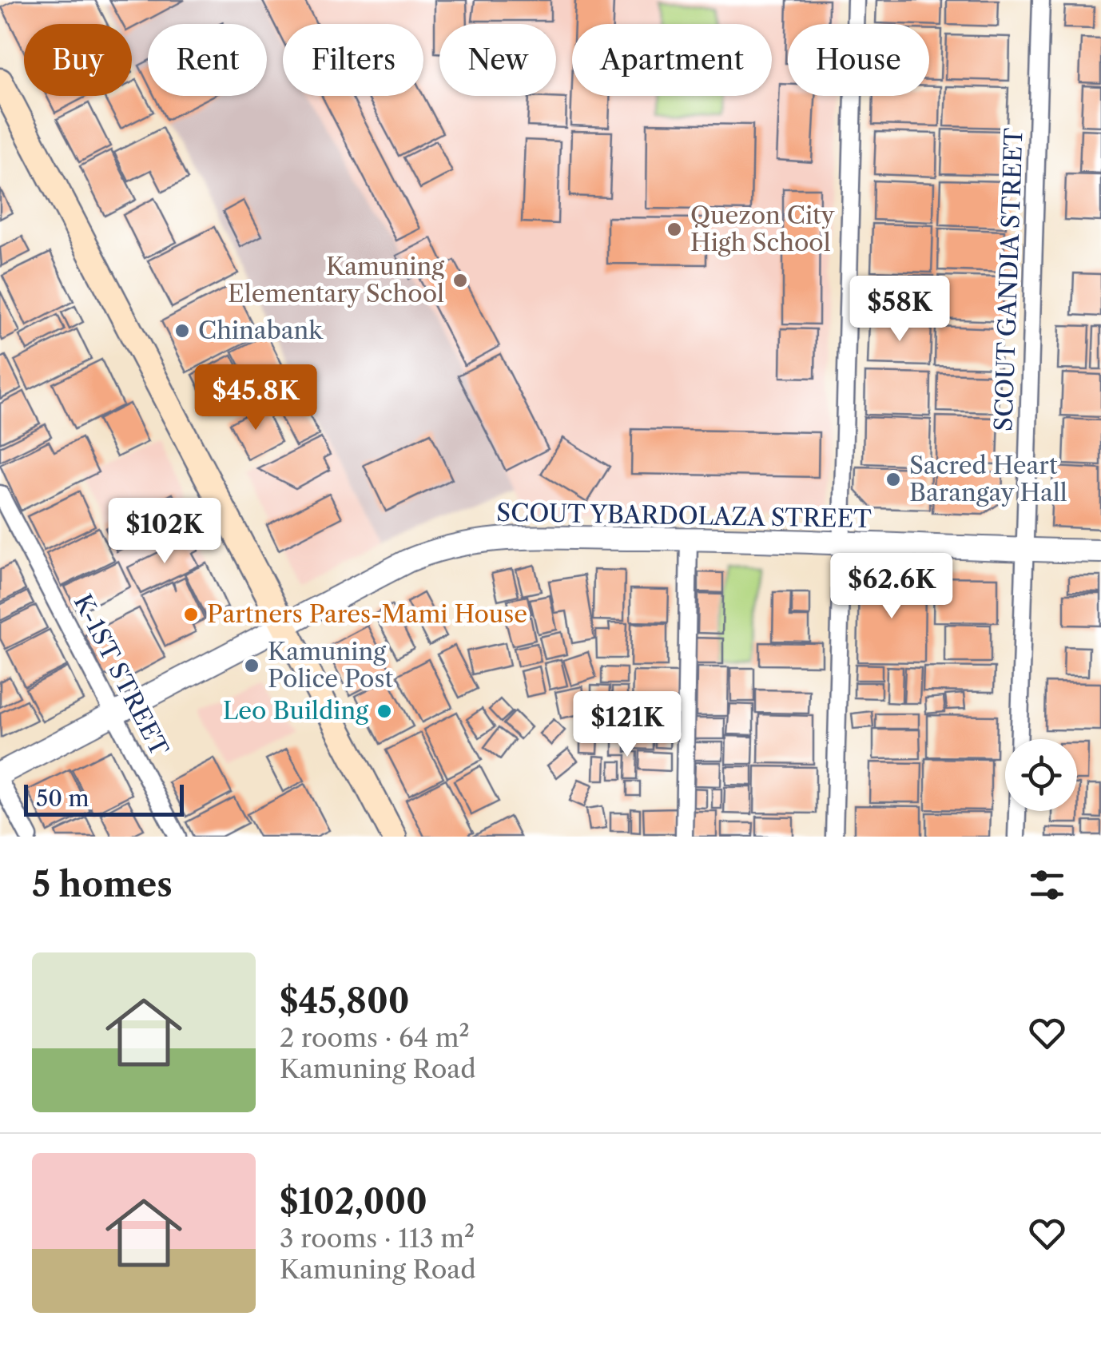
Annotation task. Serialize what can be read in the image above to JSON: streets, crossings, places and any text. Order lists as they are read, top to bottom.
{
  "streets": {
    "street": ["SCOUT GANDIA STREET", "SCOUT YBARDOLAZA STREET", "K-1ST STREET"]
  },
  "crossings": [
    ["SCOUT GANDIA STREET", "SCOUT YBARDOLAZA STREET"],
    ["SCOUT YBARDOLAZA STREET", "K-1ST STREET"]
  ],
  "places": [
    "Quezon City High School",
    "Kamuning Elementary School",
    "Chinabank",
    "Sacred Heart Barangay Hall",
    "Partners Pares-Mami House",
    "Kamuning Police Post",
    "Leo Building"
  ],
  "scale_bar": "50 m",
  "page": {
    "chip": [
      "Buy",
      "Rent",
      "Filters",
      "New",
      "Apartment",
      "House"
    ],
    "price": [
      "$58K",
      "$45.8K",
      "$102K",
      "$62.6K",
      "$121K"
    ],
    "scale": "50 m",
    "heading": "5 homes",
    "list": [
      {
        "name": "$45,800",
        "note": "2 rooms · 64 m² · Kamuning Road"
      },
      {
        "name": "$102,000",
        "note": "3 rooms · 113 m² · Kamuning Road"
      }
    ]
  }
}
